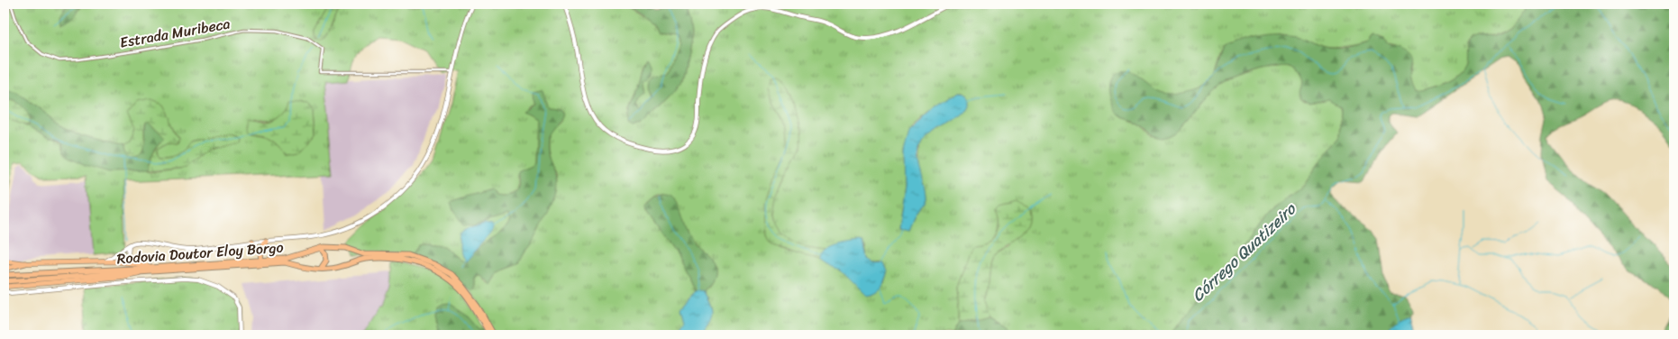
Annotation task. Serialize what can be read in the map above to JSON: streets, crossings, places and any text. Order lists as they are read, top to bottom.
{
  "streets": {
    "highway": ["Rodovia Doutor Eloy Borgo"],
    "street": ["Estrada Muribeca"]
  },
  "water": ["Córrego Quatizeiro"]
}
